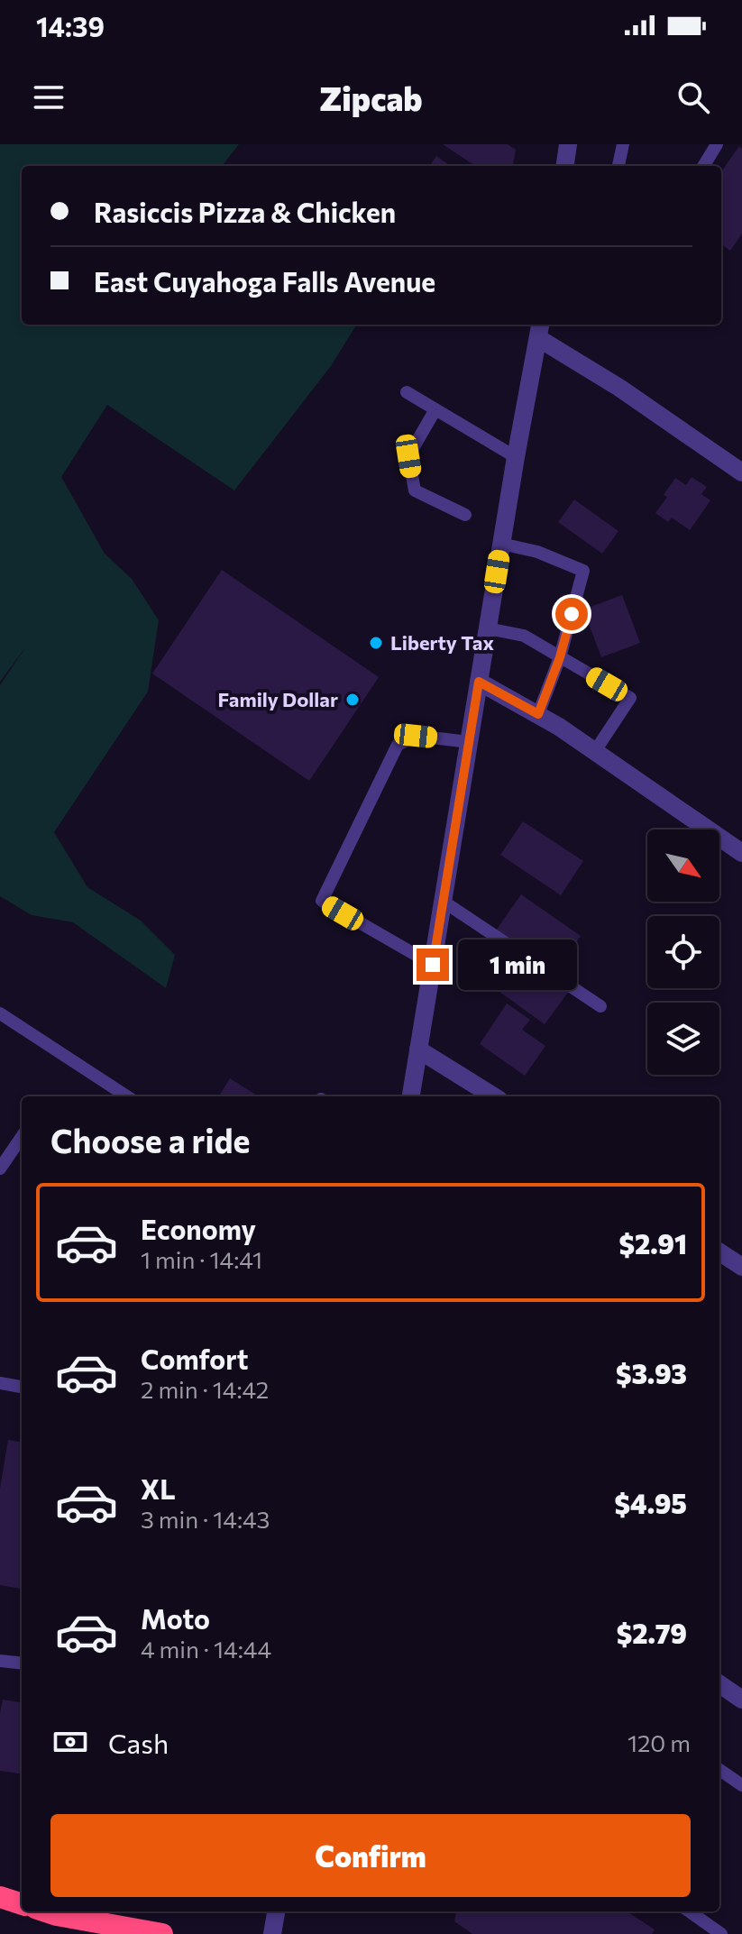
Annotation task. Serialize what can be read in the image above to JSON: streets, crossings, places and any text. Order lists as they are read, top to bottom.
{
  "places": ["Liberty Tax", "Family Dollar"],
  "north": "bottom right",
  "page": {
    "status": "14:39",
    "header": "Zipcab",
    "banner": ["Rasiccis Pizza & Chicken", "East Cuyahoga Falls Avenue"],
    "bubble": "1 min",
    "heading": "Choose a ride",
    "list": [
      {
        "name": "Economy",
        "note": "1 min · 14:41",
        "value": "$2.91"
      },
      {
        "name": "Comfort",
        "note": "2 min · 14:42",
        "value": "$3.93"
      },
      {
        "name": "XL",
        "note": "3 min · 14:43",
        "value": "$4.95"
      },
      {
        "name": "Moto",
        "note": "4 min · 14:44",
        "value": "$2.79"
      }
    ],
    "pay": ["Cash", "120 m"],
    "buttons": "Confirm"
  }
}
